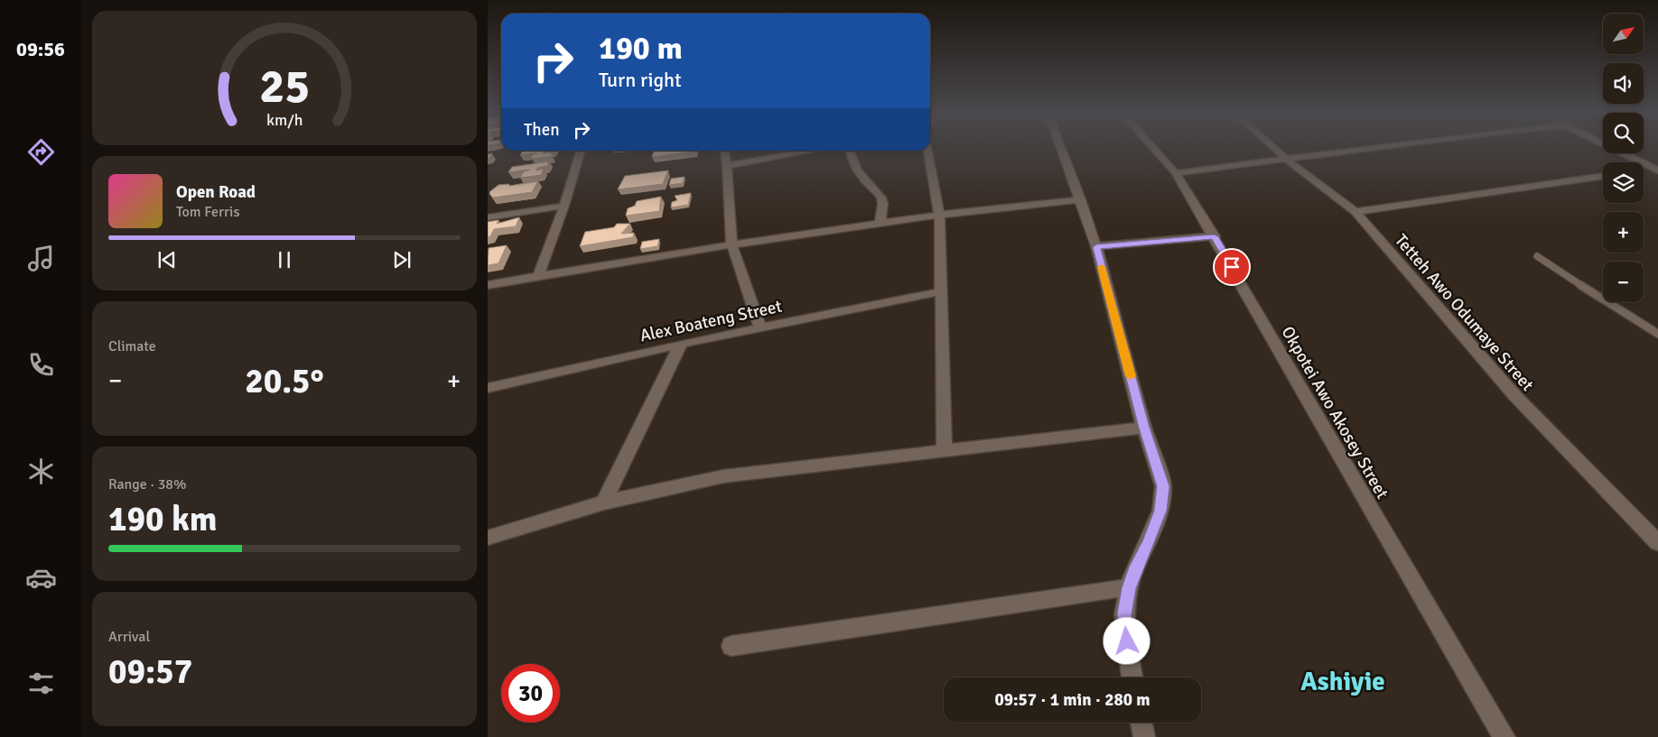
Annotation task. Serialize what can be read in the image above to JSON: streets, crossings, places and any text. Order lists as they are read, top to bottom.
{
  "streets": {
    "street": ["Tetteh Awo Odumaye Street", "Alex Boateng Street", "Okpotei Awo Akosey Street"]
  },
  "districts": ["Ashiyie"],
  "north": "top right",
  "page": {
    "tabs": "09:56",
    "map_buttons": ["+", "−"],
    "turn": ["190 m", "Turn right"],
    "then": "Then",
    "song": ["Open Road", "Tom Ferris"],
    "tile": [
      "Climate",
      ["Range · 38%", "190 km"],
      ["Arrival", "09:57"]
    ],
    "heat": ["−", "20.5°", "+"],
    "limit": "30",
    "trip": "09:57 · 1 min · 280 m",
    "gauge": ["25", "km/h"]
  }
}
